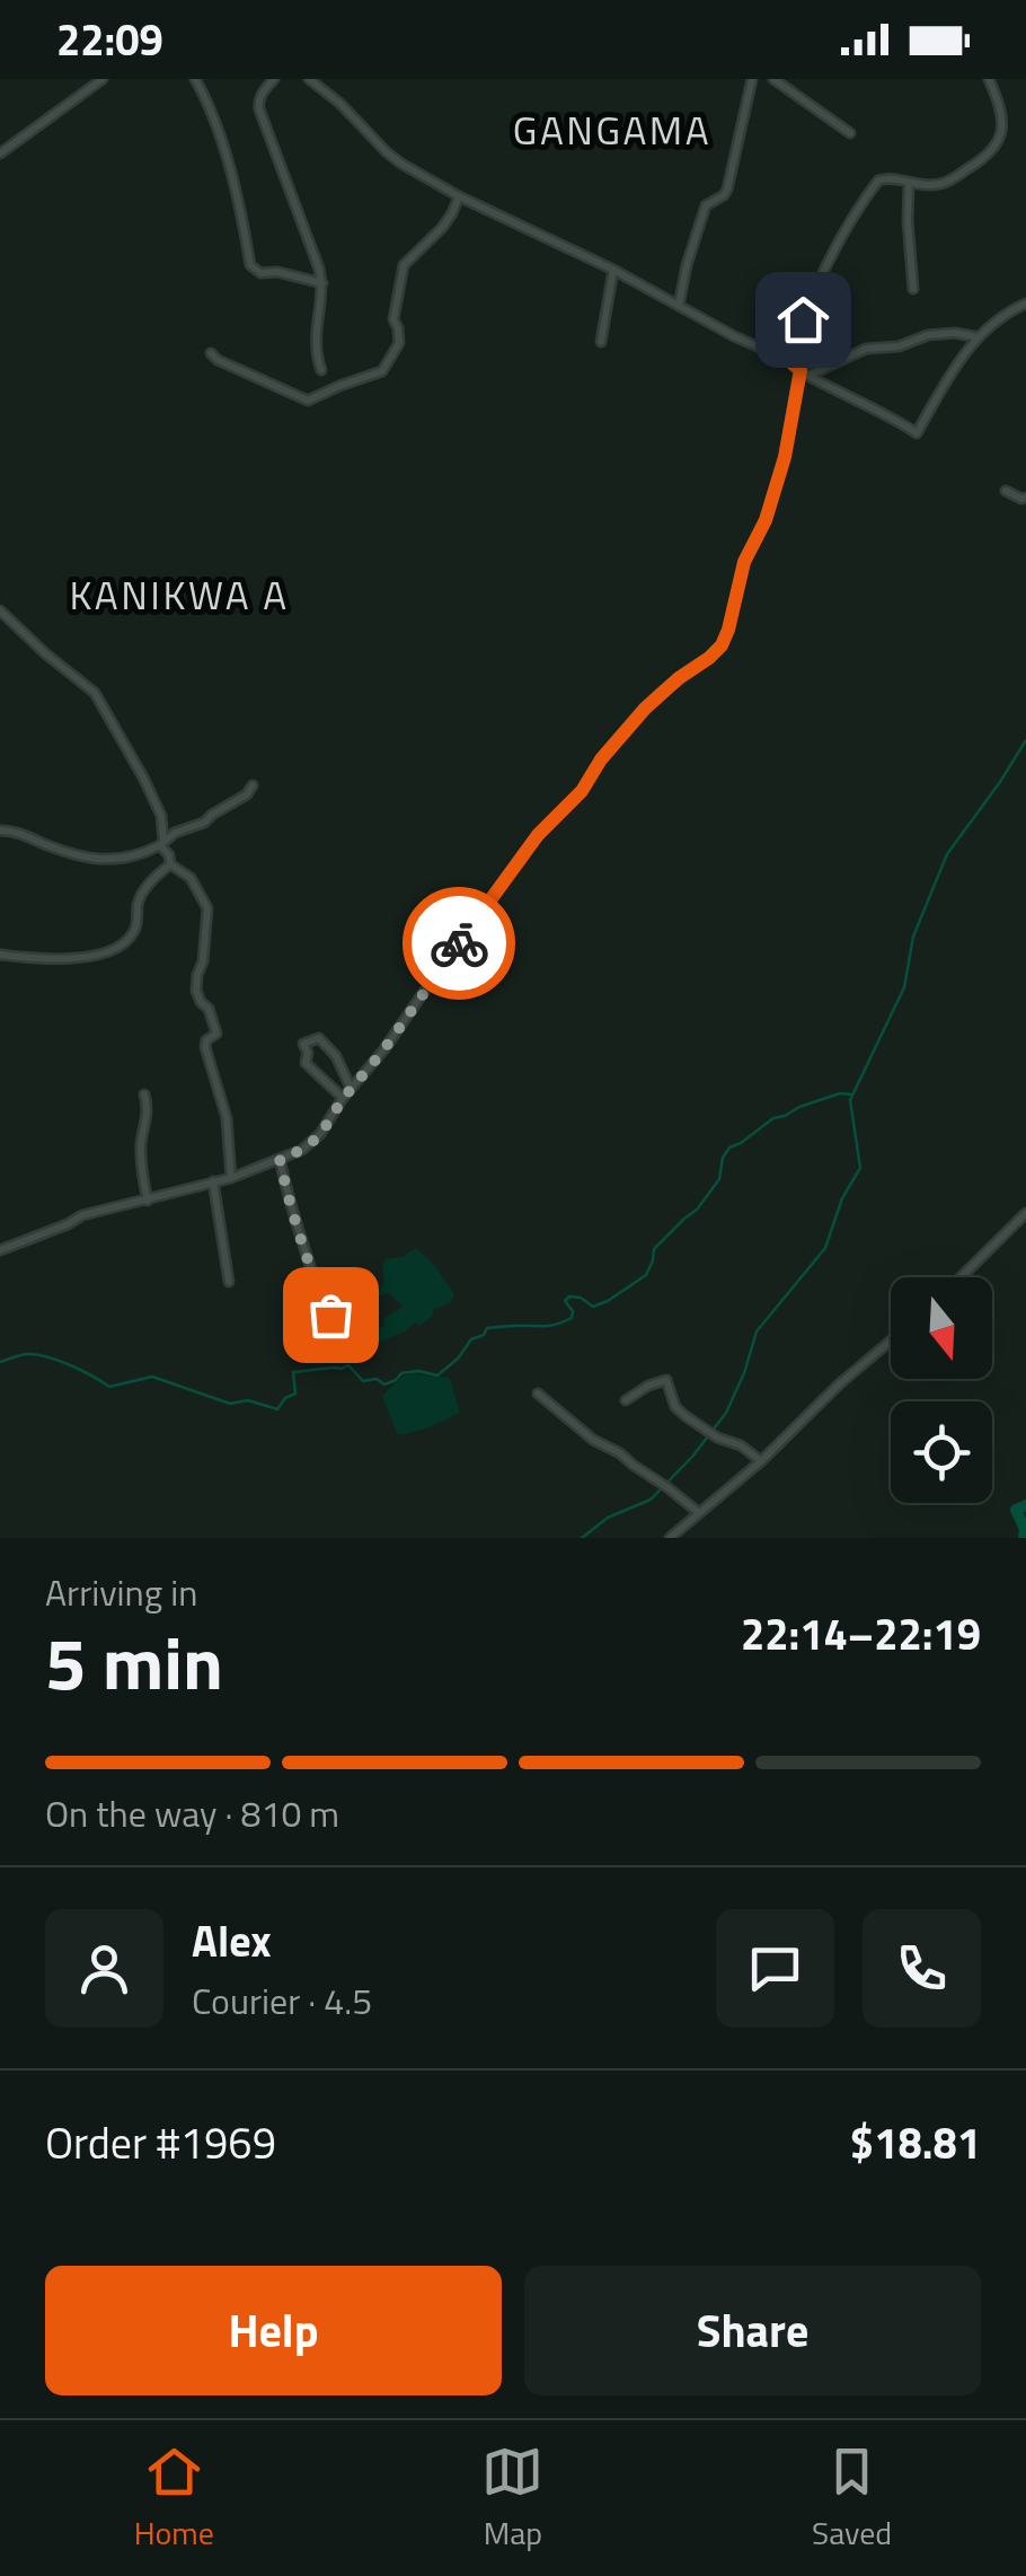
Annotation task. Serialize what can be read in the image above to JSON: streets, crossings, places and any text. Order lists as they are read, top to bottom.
{
  "districts": ["GANGAMA", "KANIKWA A"],
  "north": "bottom",
  "page": {
    "status": "22:09",
    "heading": ["5 min", "Arriving in", "22:14–22:19"],
    "panel": [
      "Alex",
      "Courier · 4.5",
      "Order #1969",
      "$18.81"
    ],
    "bar": "On the way · 810 m",
    "buttons": ["Help", "Share"],
    "tabs": ["Home", "Map", "Saved"]
  }
}
